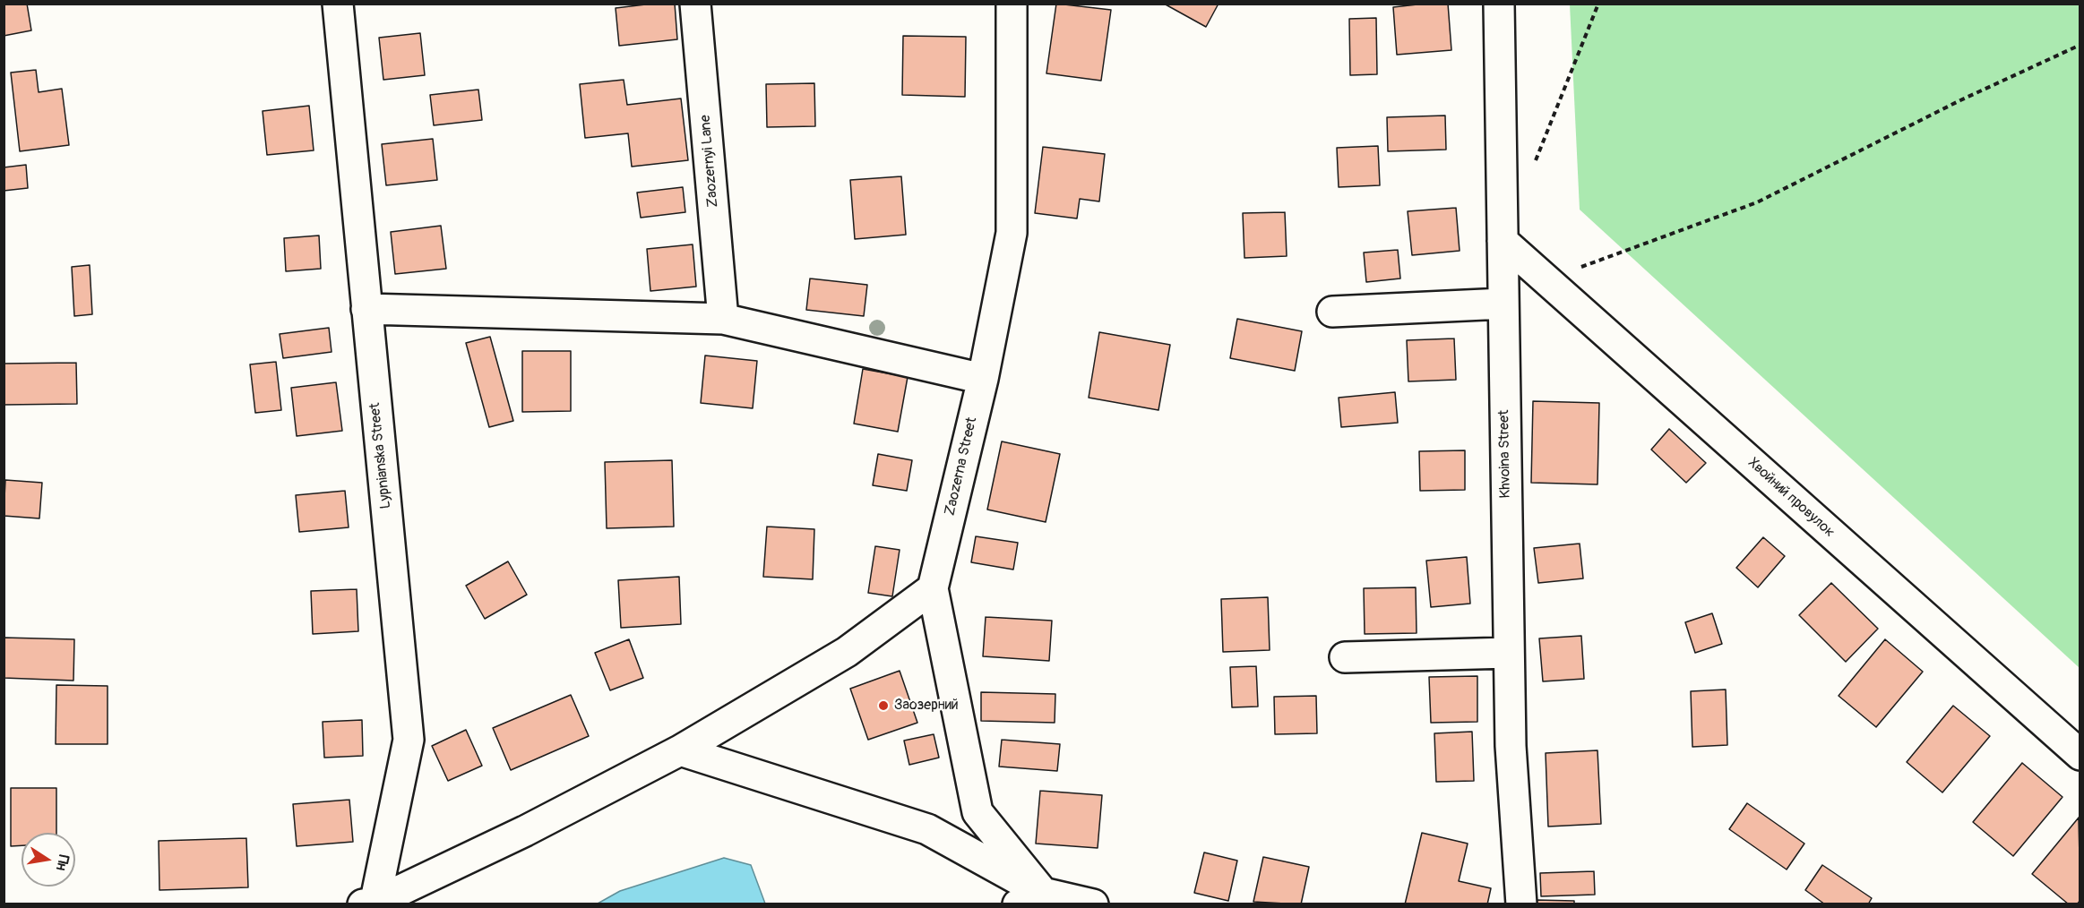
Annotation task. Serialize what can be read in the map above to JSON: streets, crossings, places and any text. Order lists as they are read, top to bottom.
{
  "streets": {
    "street": [
      "Zaozernyi Lane",
      "Khvoina Street",
      "Lypnianska Street",
      "Zaozerna Street",
      "Хвойний провулок"
    ]
  },
  "crossings": [
    ["Khvoina Street", "Хвойний провулок"]
  ],
  "places": ["Заозерний"],
  "north": "right"
}
